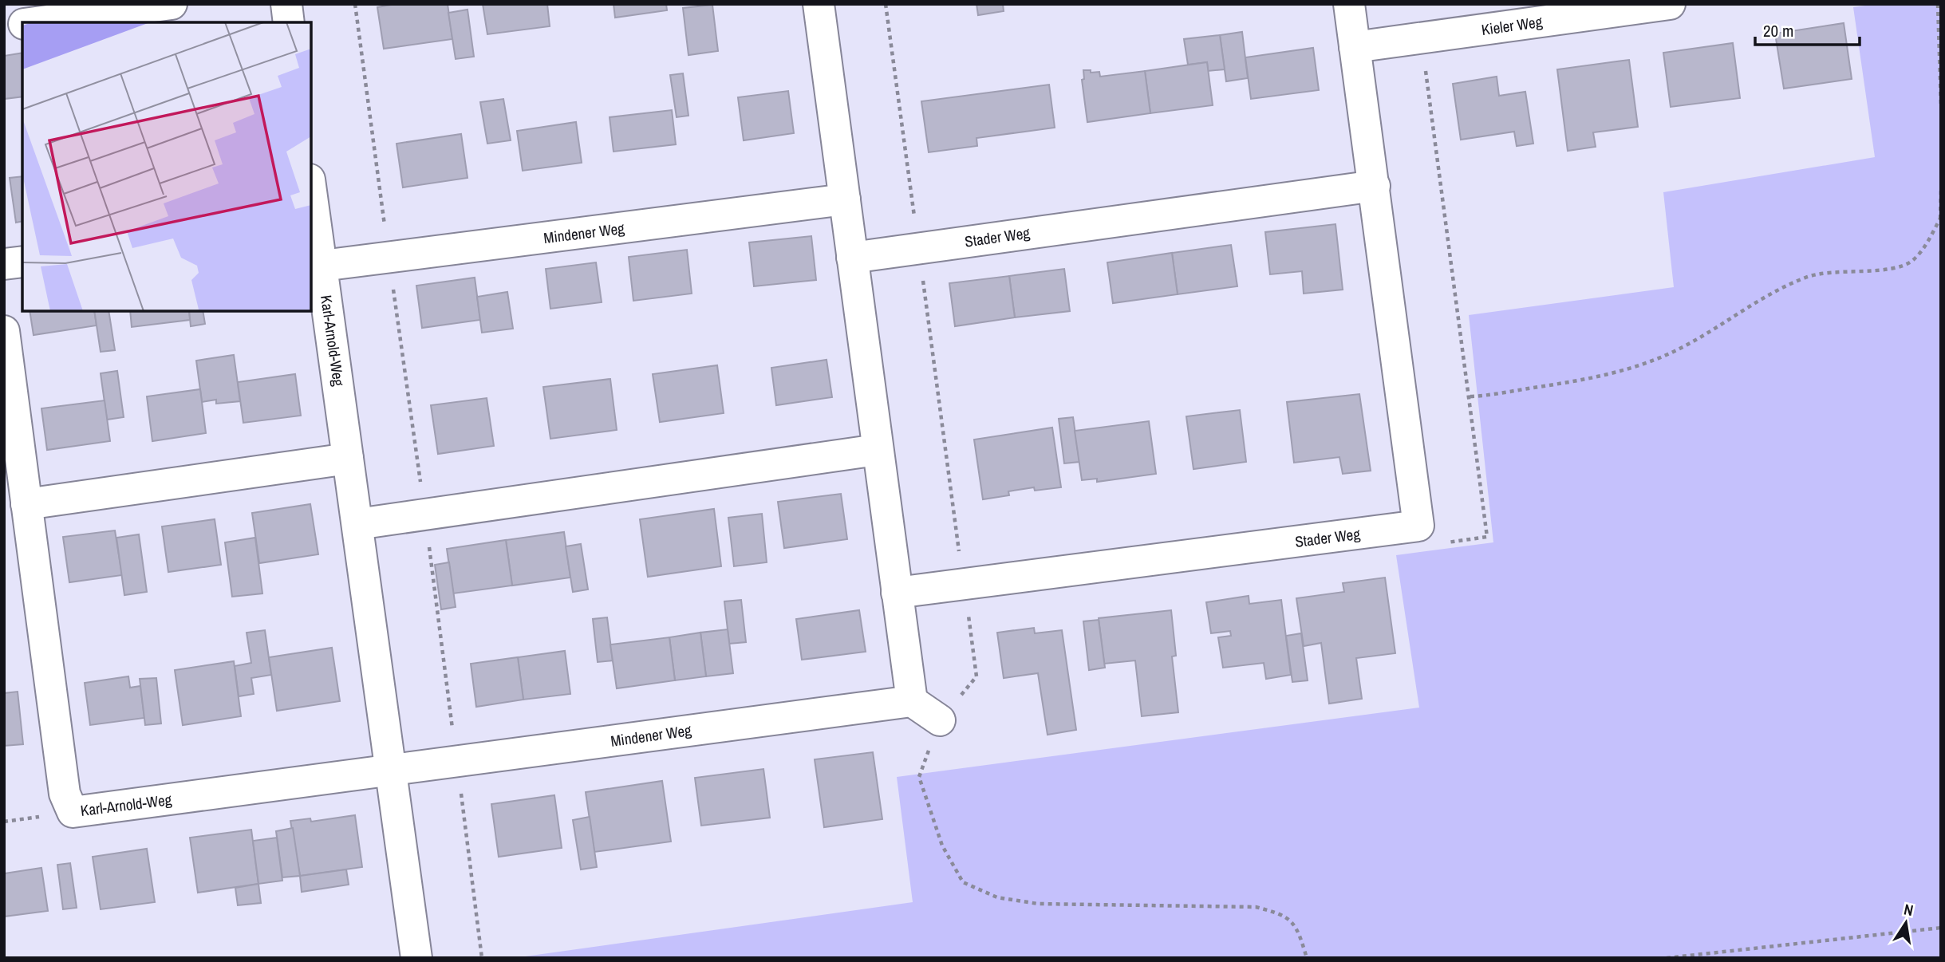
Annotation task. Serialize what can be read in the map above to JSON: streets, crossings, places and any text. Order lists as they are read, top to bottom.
{
  "streets": {
    "street": [
      "Kieler Weg",
      "Mindener Weg",
      "Stader Weg",
      "Karl-Arnold-Weg"
    ]
  },
  "crossings": [
    ["Mindener Weg", "Karl-Arnold-Weg"]
  ],
  "scale_bar": "20 m",
  "north": "top"
}
